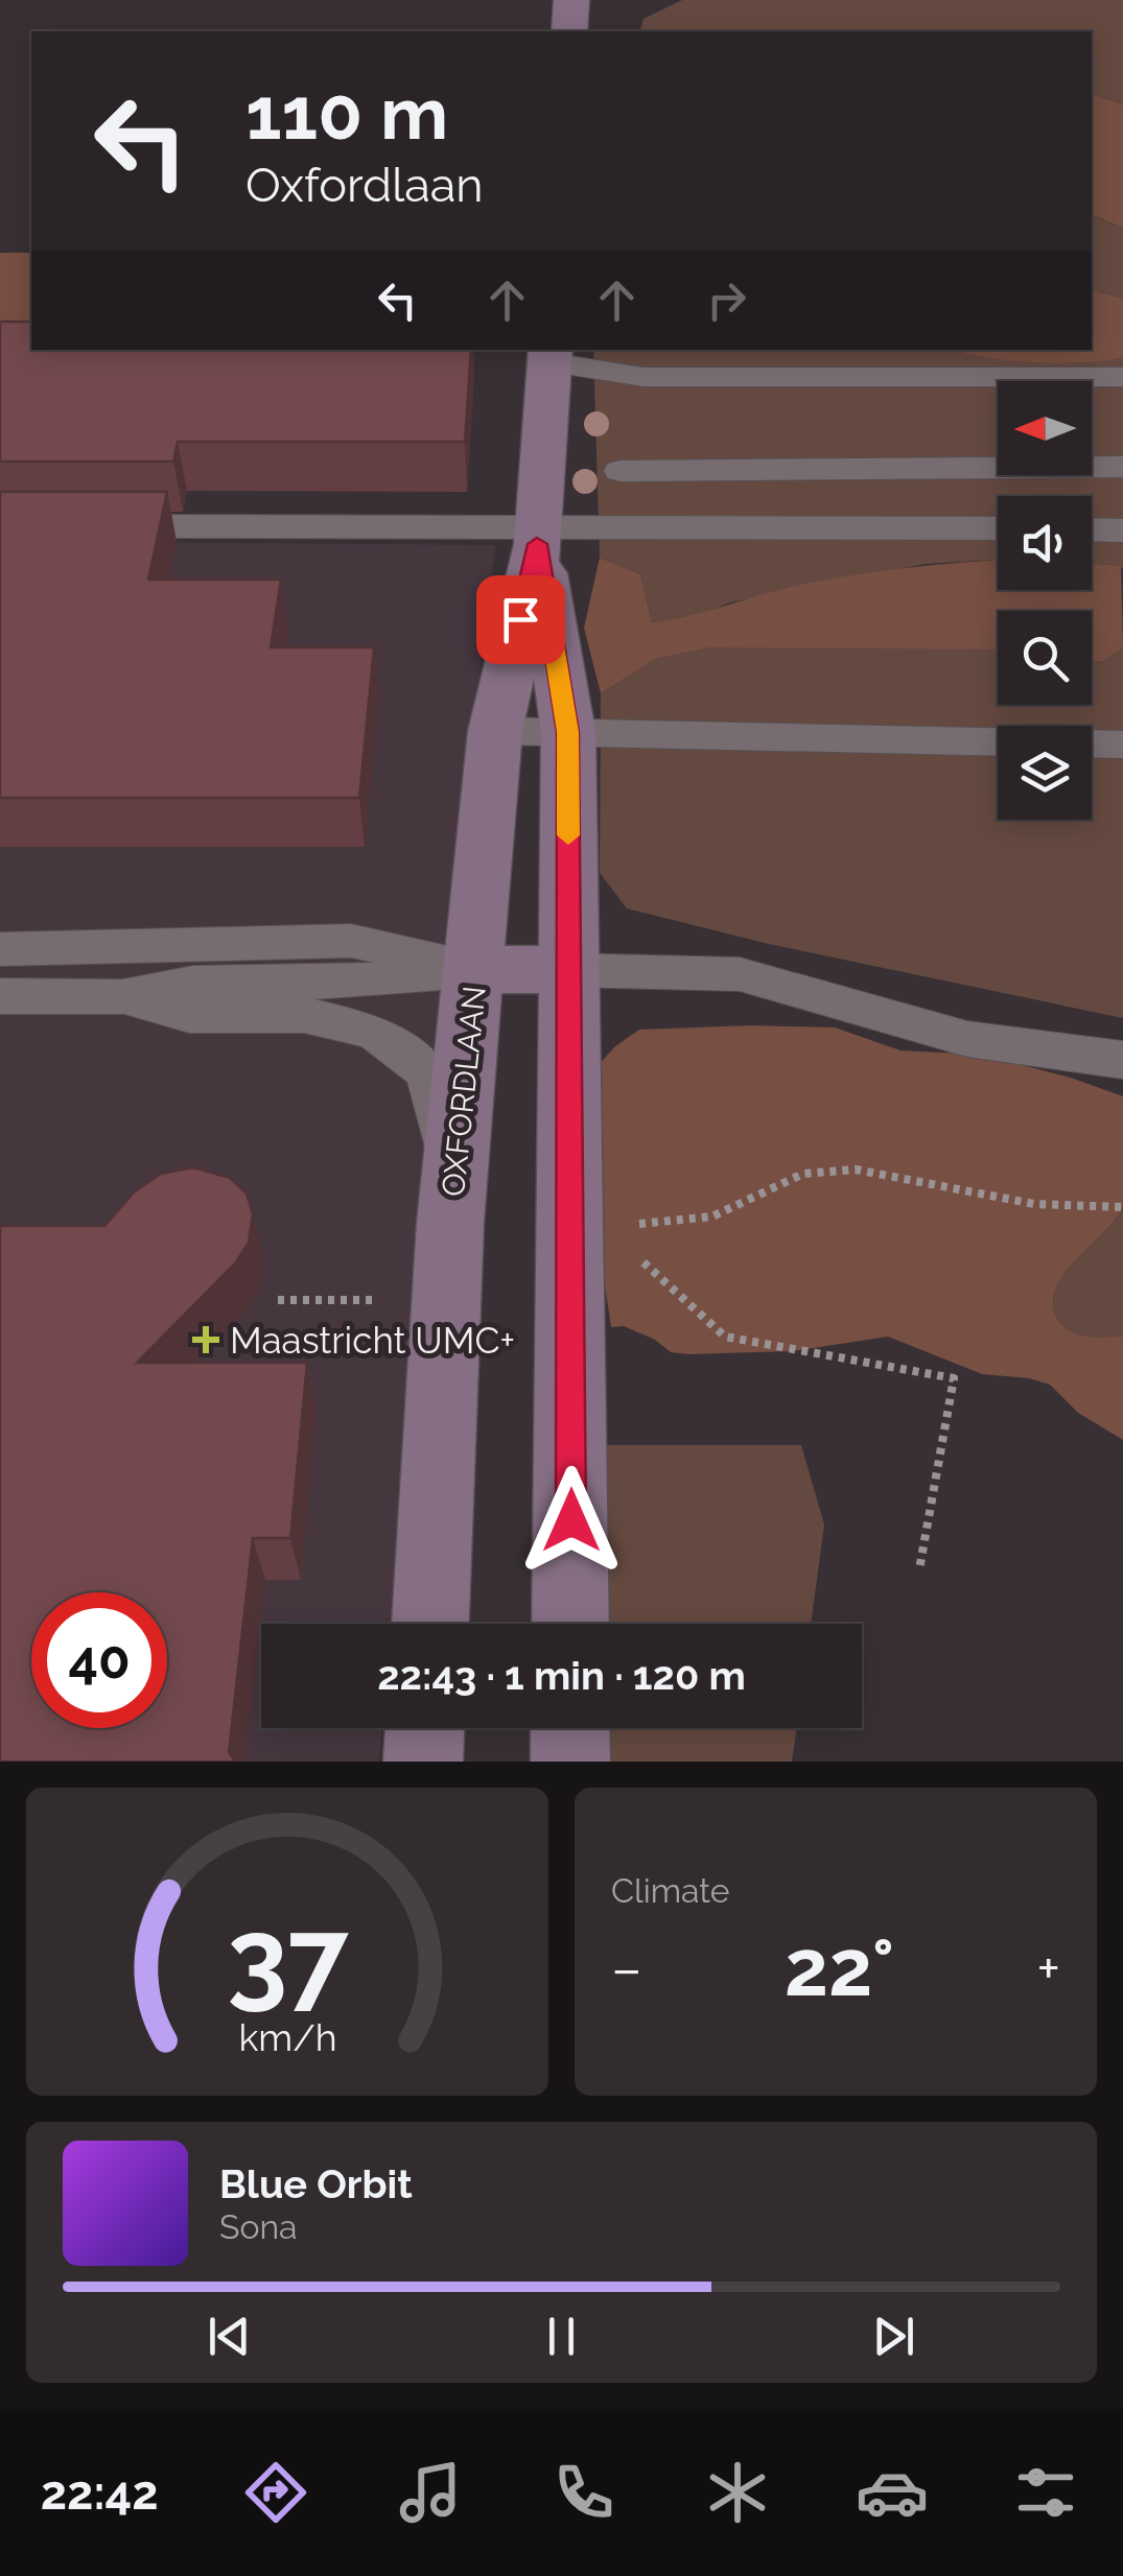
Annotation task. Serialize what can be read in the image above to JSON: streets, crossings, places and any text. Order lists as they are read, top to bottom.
{
  "streets": {
    "street": ["OXFORDLAAN"]
  },
  "places": {
    "health": ["Maastricht UMC+"]
  },
  "north": "left",
  "page": {
    "turn": ["110 m", "Oxfordlaan"],
    "limit": "40",
    "trip": "22:43 · 1 min · 120 m",
    "tile": "Climate",
    "heat": ["−", "22°", "+"],
    "song": ["Blue Orbit", "Sona"],
    "tabs": "22:42",
    "gauge": ["37", "km/h"]
  }
}
